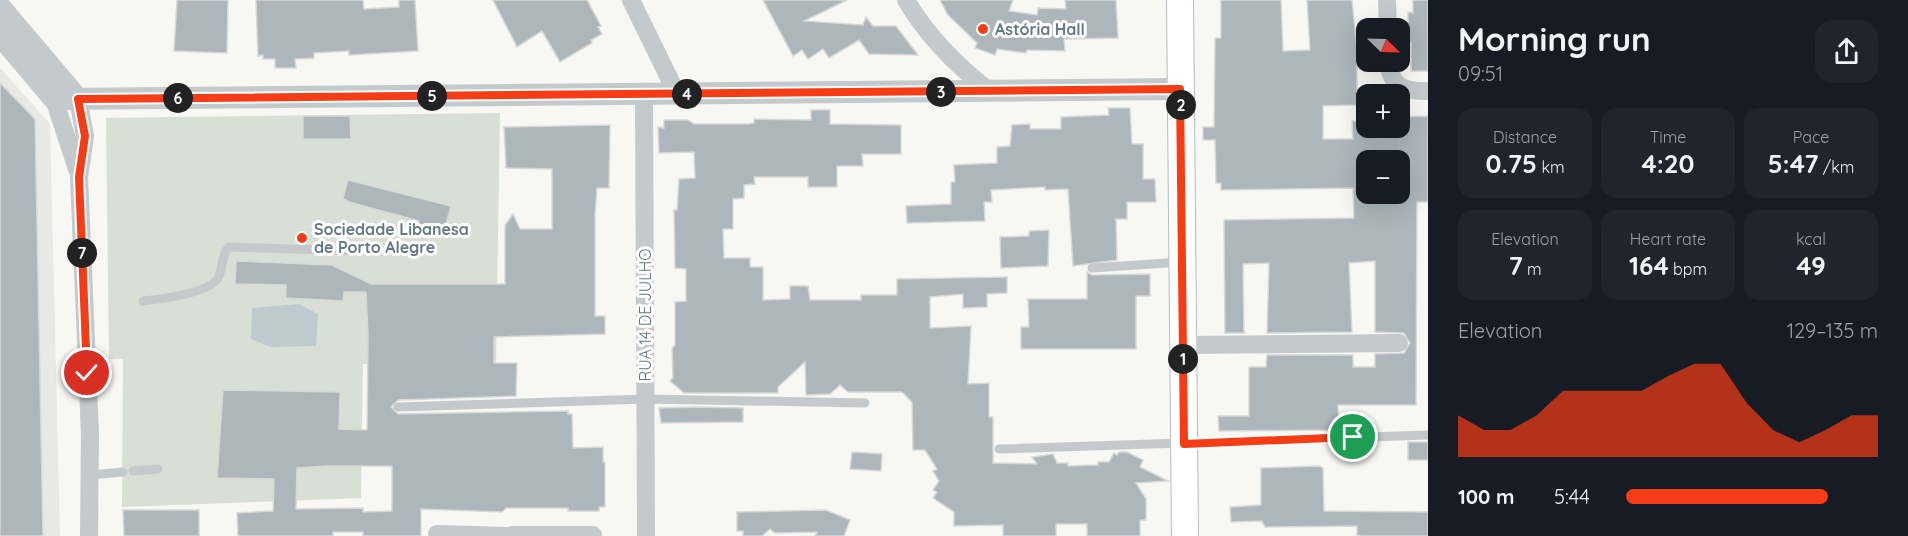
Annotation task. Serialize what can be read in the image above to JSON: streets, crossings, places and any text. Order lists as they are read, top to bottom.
{
  "streets": {
    "street": ["RUA 14 DE JULHO"]
  },
  "places": ["Astória Hall", "Sociedade Libanesa de Porto Alegre"],
  "north": "bottom right",
  "page": {
    "heading": ["Morning run", "09:51"],
    "map_buttons": ["+", "−"],
    "pins": [
      "3",
      "4",
      "5",
      "6",
      "2",
      "7",
      "1"
    ],
    "stats": [
      ["Distance", "0.75 km"],
      ["Time", "4:20"],
      ["Pace", "5:47 /km"],
      ["Elevation", "7 m"],
      ["Heart rate", "164 bpm"],
      ["kcal", "49"]
    ],
    "chart": ["Elevation", "129–135 m"],
    "list": [
      {
        "name": "100 m",
        "note": "5:44"
      }
    ]
  }
}
